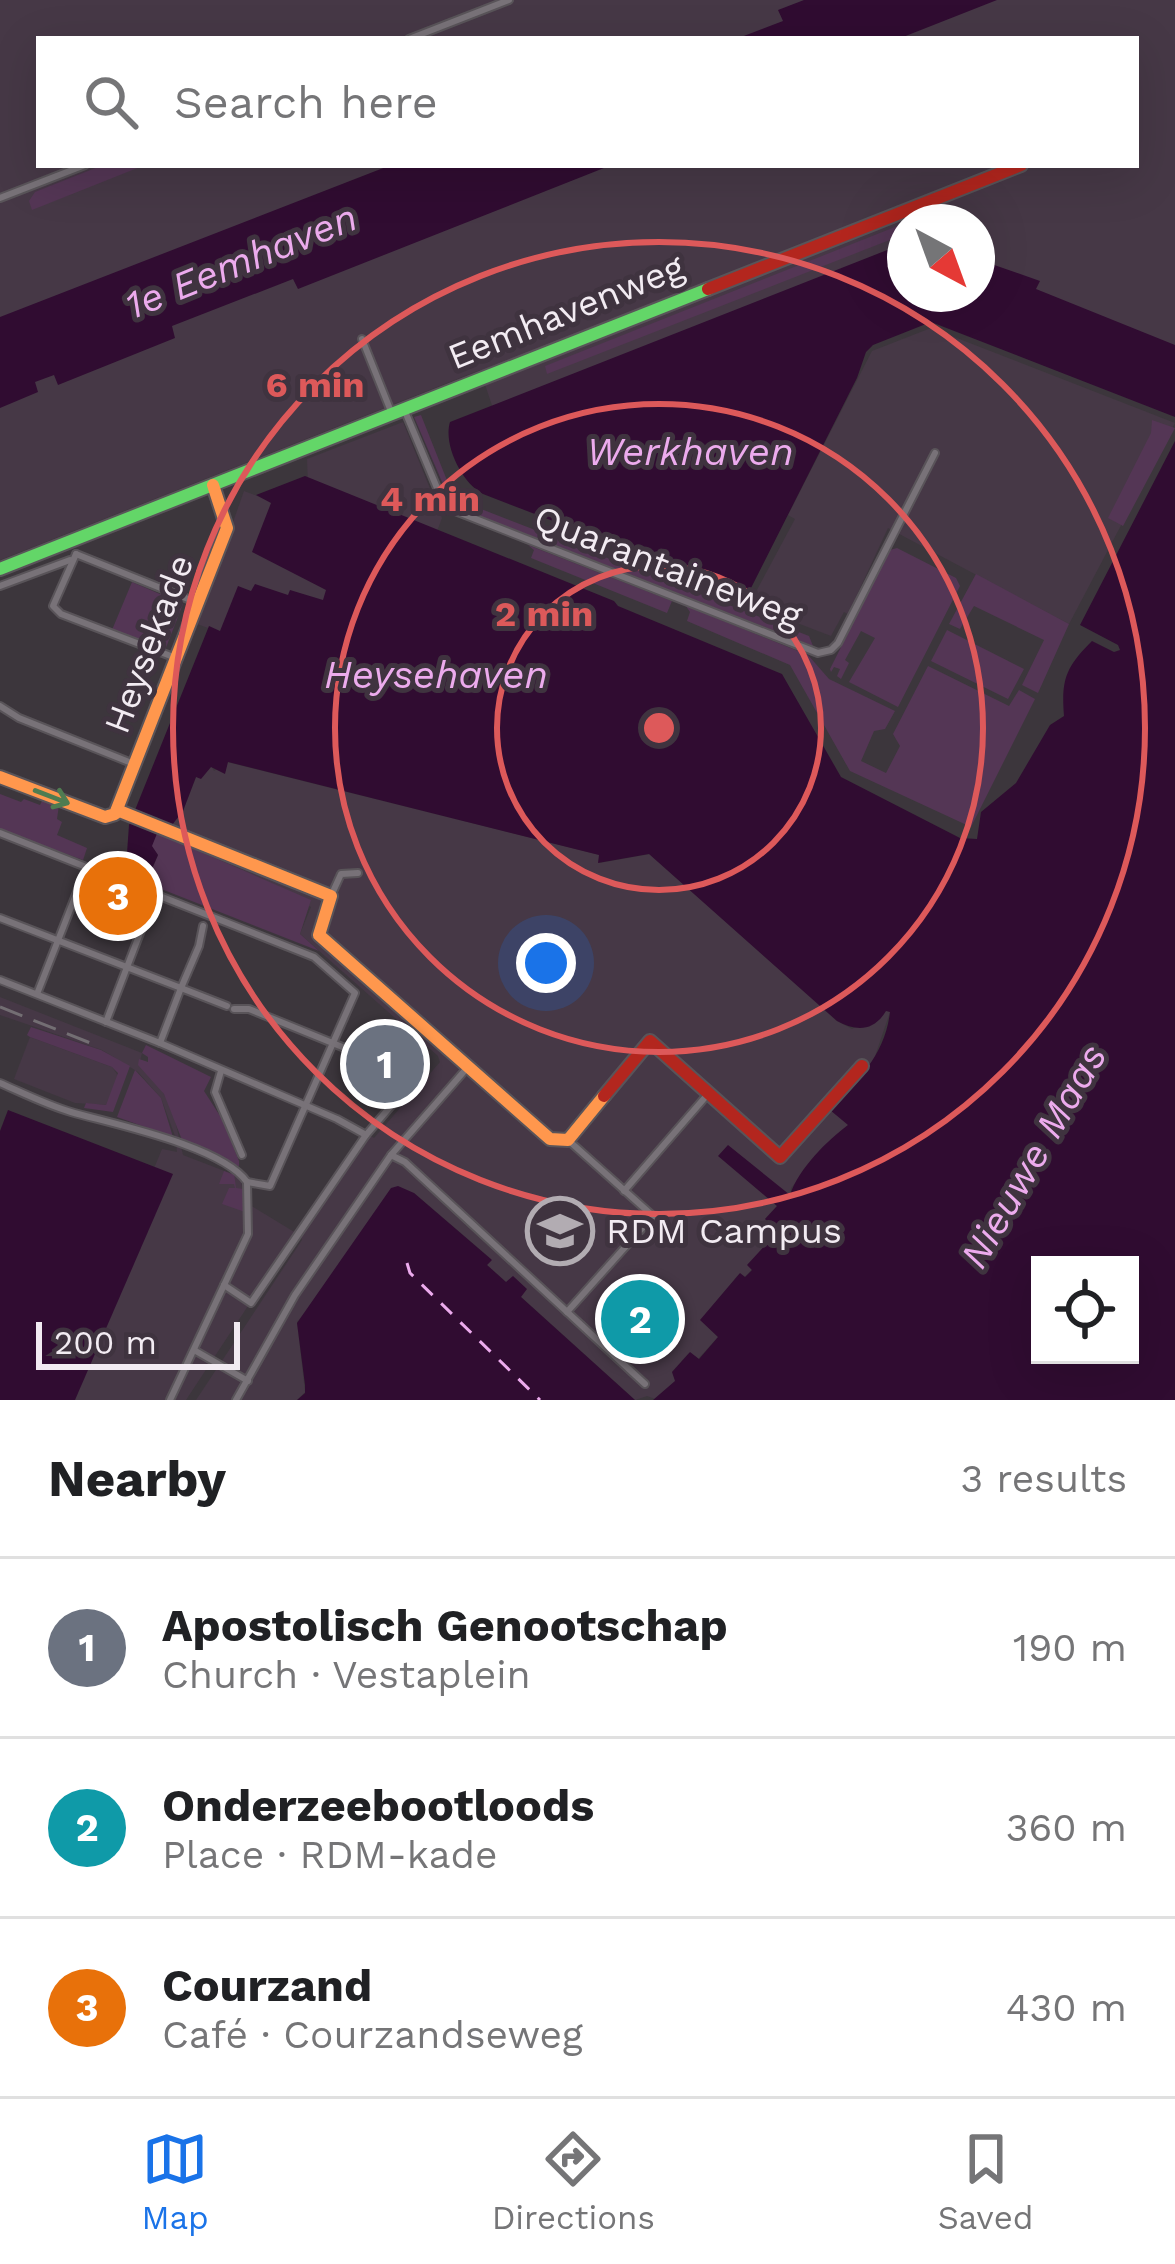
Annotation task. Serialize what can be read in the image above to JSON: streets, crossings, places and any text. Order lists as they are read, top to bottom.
{
  "streets": {
    "street": ["Eemhavenweg", "Quarantaineweg", "Heysekade"]
  },
  "crossings": [
    ["Eemhavenweg", "Quarantaineweg"],
    ["Eemhavenweg", "Heysekade"]
  ],
  "water": [
    "1e Eemhaven",
    "Werkhaven",
    "Heysehaven",
    "Nieuwe Maas"
  ],
  "places": {
    "school or university": ["RDM Campus"]
  },
  "scale_bar": "200 m",
  "north": "bottom right",
  "page": {
    "search": "Search here",
    "pins": ["3", "1", "2"],
    "scale": "200 m",
    "heading": ["Nearby", "3 results"],
    "list": [
      {
        "mark": "1",
        "name": "Apostolisch Genootschap",
        "note": "Church · Vestaplein",
        "value": "190 m"
      },
      {
        "mark": "2",
        "name": "Onderzeebootloods",
        "note": "Place · RDM-kade",
        "value": "360 m"
      },
      {
        "mark": "3",
        "name": "Courzand",
        "note": "Café · Courzandseweg",
        "value": "430 m"
      }
    ],
    "nav": ["Map", "Directions", "Saved"]
  },
  "rings": ["6 min", "4 min", "2 min"]
}
